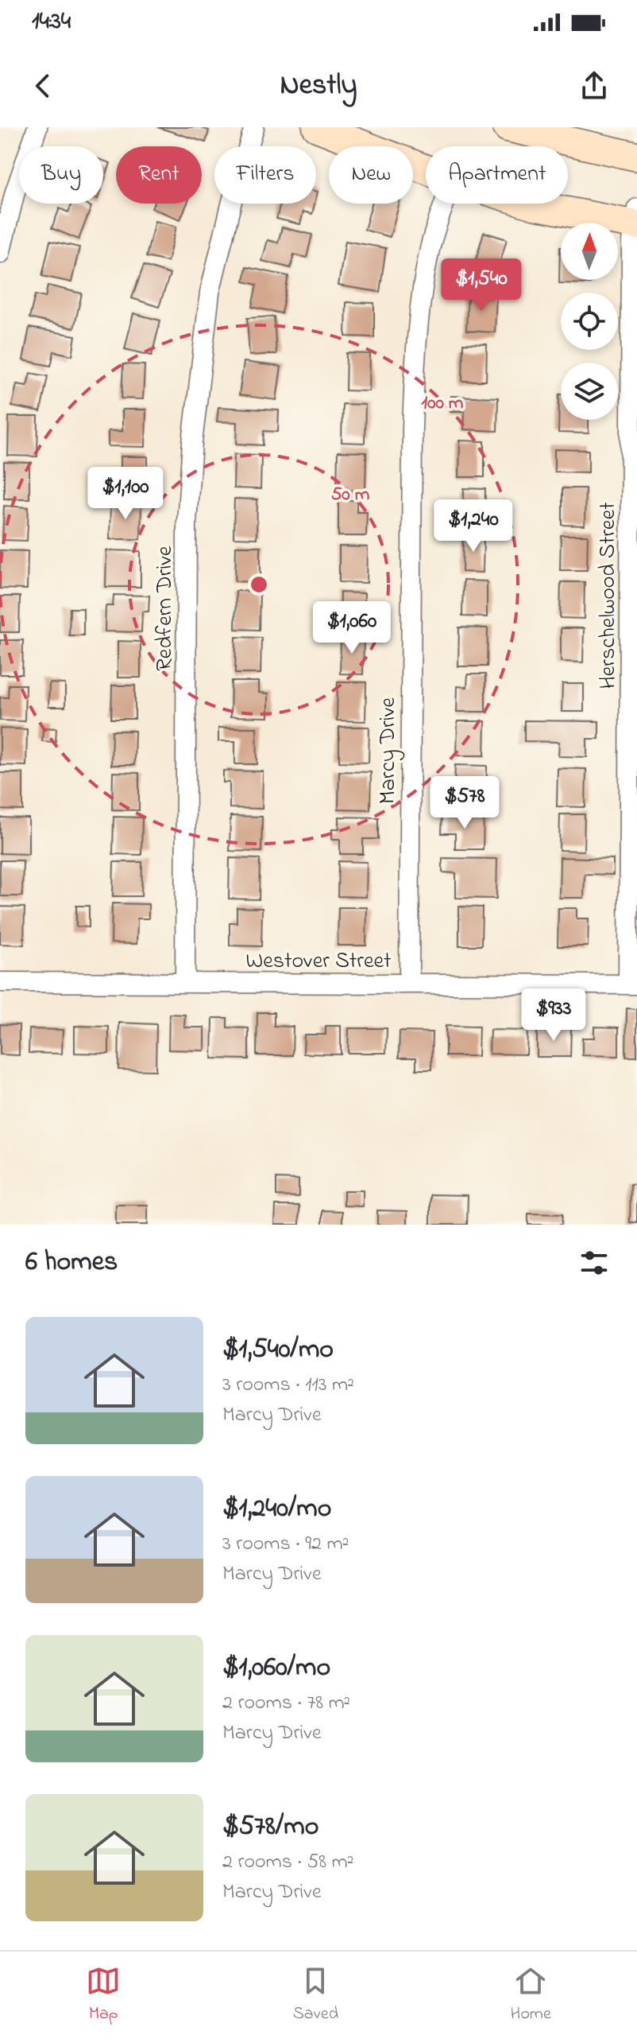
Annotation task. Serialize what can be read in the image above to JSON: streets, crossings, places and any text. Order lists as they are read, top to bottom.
{
  "streets": {
    "street": [
      "Herschelwood Street",
      "Redfern Drive",
      "Marcy Drive",
      "Westover Street"
    ]
  },
  "crossings": [
    ["Herschelwood Street", "Westover Street"],
    ["Redfern Drive", "Westover Street"],
    ["Marcy Drive", "Westover Street"]
  ],
  "north": "top",
  "page": {
    "status": "14:34",
    "header": "Nestly",
    "chip": [
      "Buy",
      "Rent",
      "Filters",
      "New",
      "Apartment"
    ],
    "price": [
      "$1,540",
      "$1,100",
      "$1,240",
      "$1,060",
      "$578",
      "$933"
    ],
    "heading": "6 homes",
    "list": [
      {
        "name": "$1,540/mo",
        "note": "3 rooms · 113 m² · Marcy Drive"
      },
      {
        "name": "$1,240/mo",
        "note": "3 rooms · 92 m² · Marcy Drive"
      },
      {
        "name": "$1,060/mo",
        "note": "2 rooms · 78 m² · Marcy Drive"
      },
      {
        "name": "$578/mo",
        "note": "2 rooms · 58 m² · Marcy Drive"
      }
    ],
    "tabs": ["Map", "Saved", "Home"]
  },
  "rings": ["100 m", "50 m"]
}
